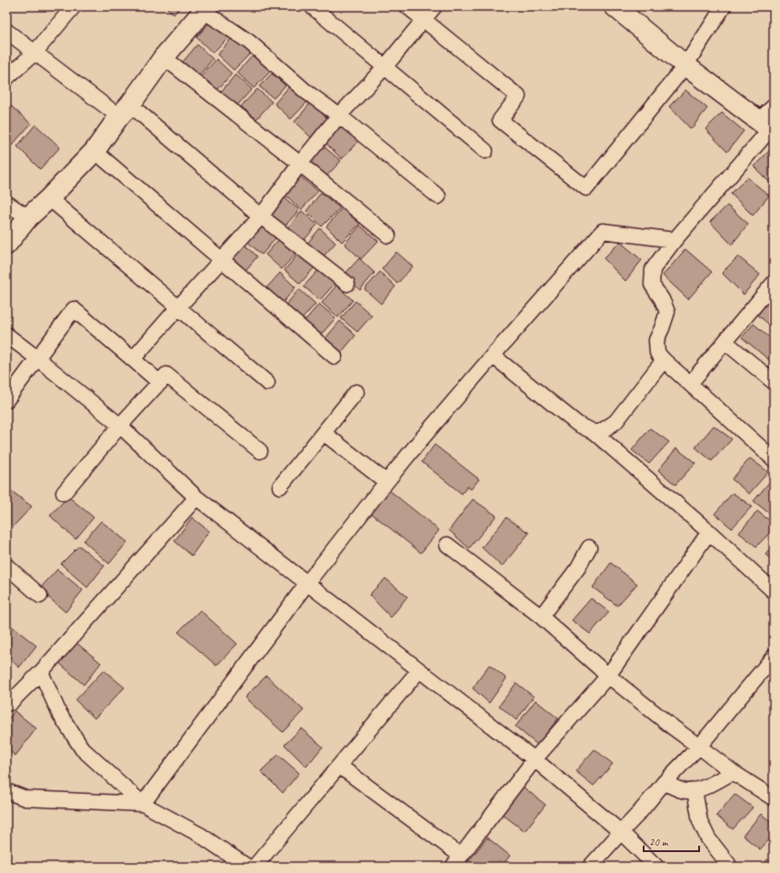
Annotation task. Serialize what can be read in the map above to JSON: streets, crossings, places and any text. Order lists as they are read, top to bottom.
{
  "scale_bar": "20 m"
}
